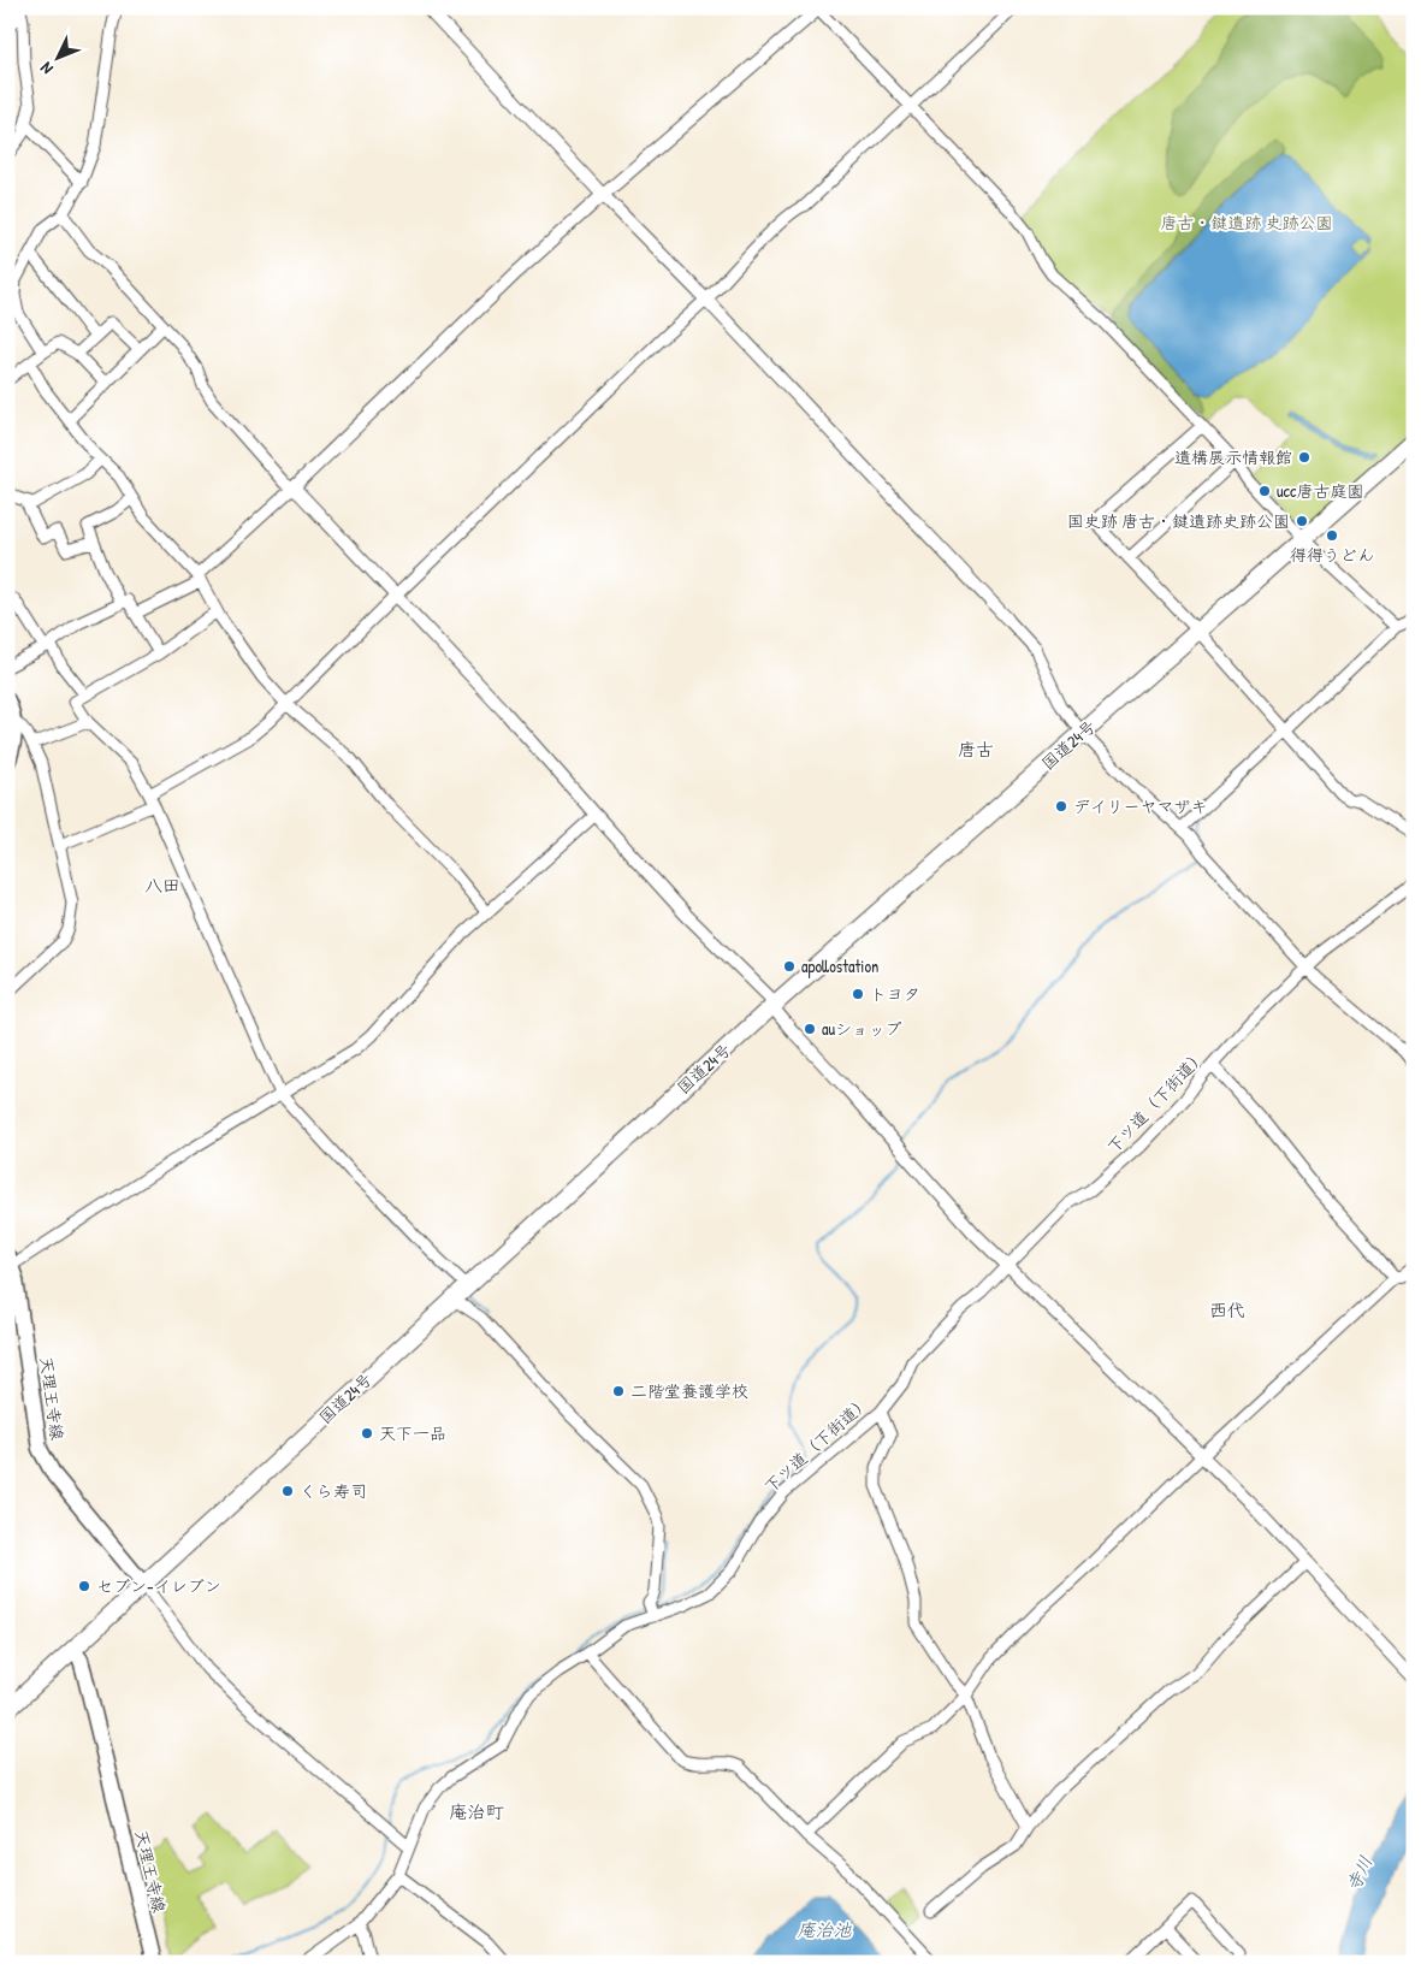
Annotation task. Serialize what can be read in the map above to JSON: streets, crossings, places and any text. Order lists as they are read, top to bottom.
{
  "streets": {
    "highway": ["国道24号"],
    "main road": ["天理王寺線"],
    "street": ["下ツ道（下街道）"]
  },
  "crossings": [
    ["国道24号", "天理王寺線"]
  ],
  "districts": [
    "唐古",
    "八田",
    "西代",
    "庵治町"
  ],
  "water": ["寺川", "庵治池"],
  "parks": ["唐古・鍵遺跡 史跡公園"],
  "places": [
    "遺構展示情報館",
    "ucc唐古庭園",
    "国史跡 唐古・鍵遺跡史跡公園",
    "得得うどん",
    "デイリーヤマザキ",
    "apollostation",
    "トヨタ",
    "auショップ",
    "二階堂養護学校",
    "天下一品",
    "くら寿司",
    "セブン-イレブン"
  ],
  "north": "bottom left"
}
